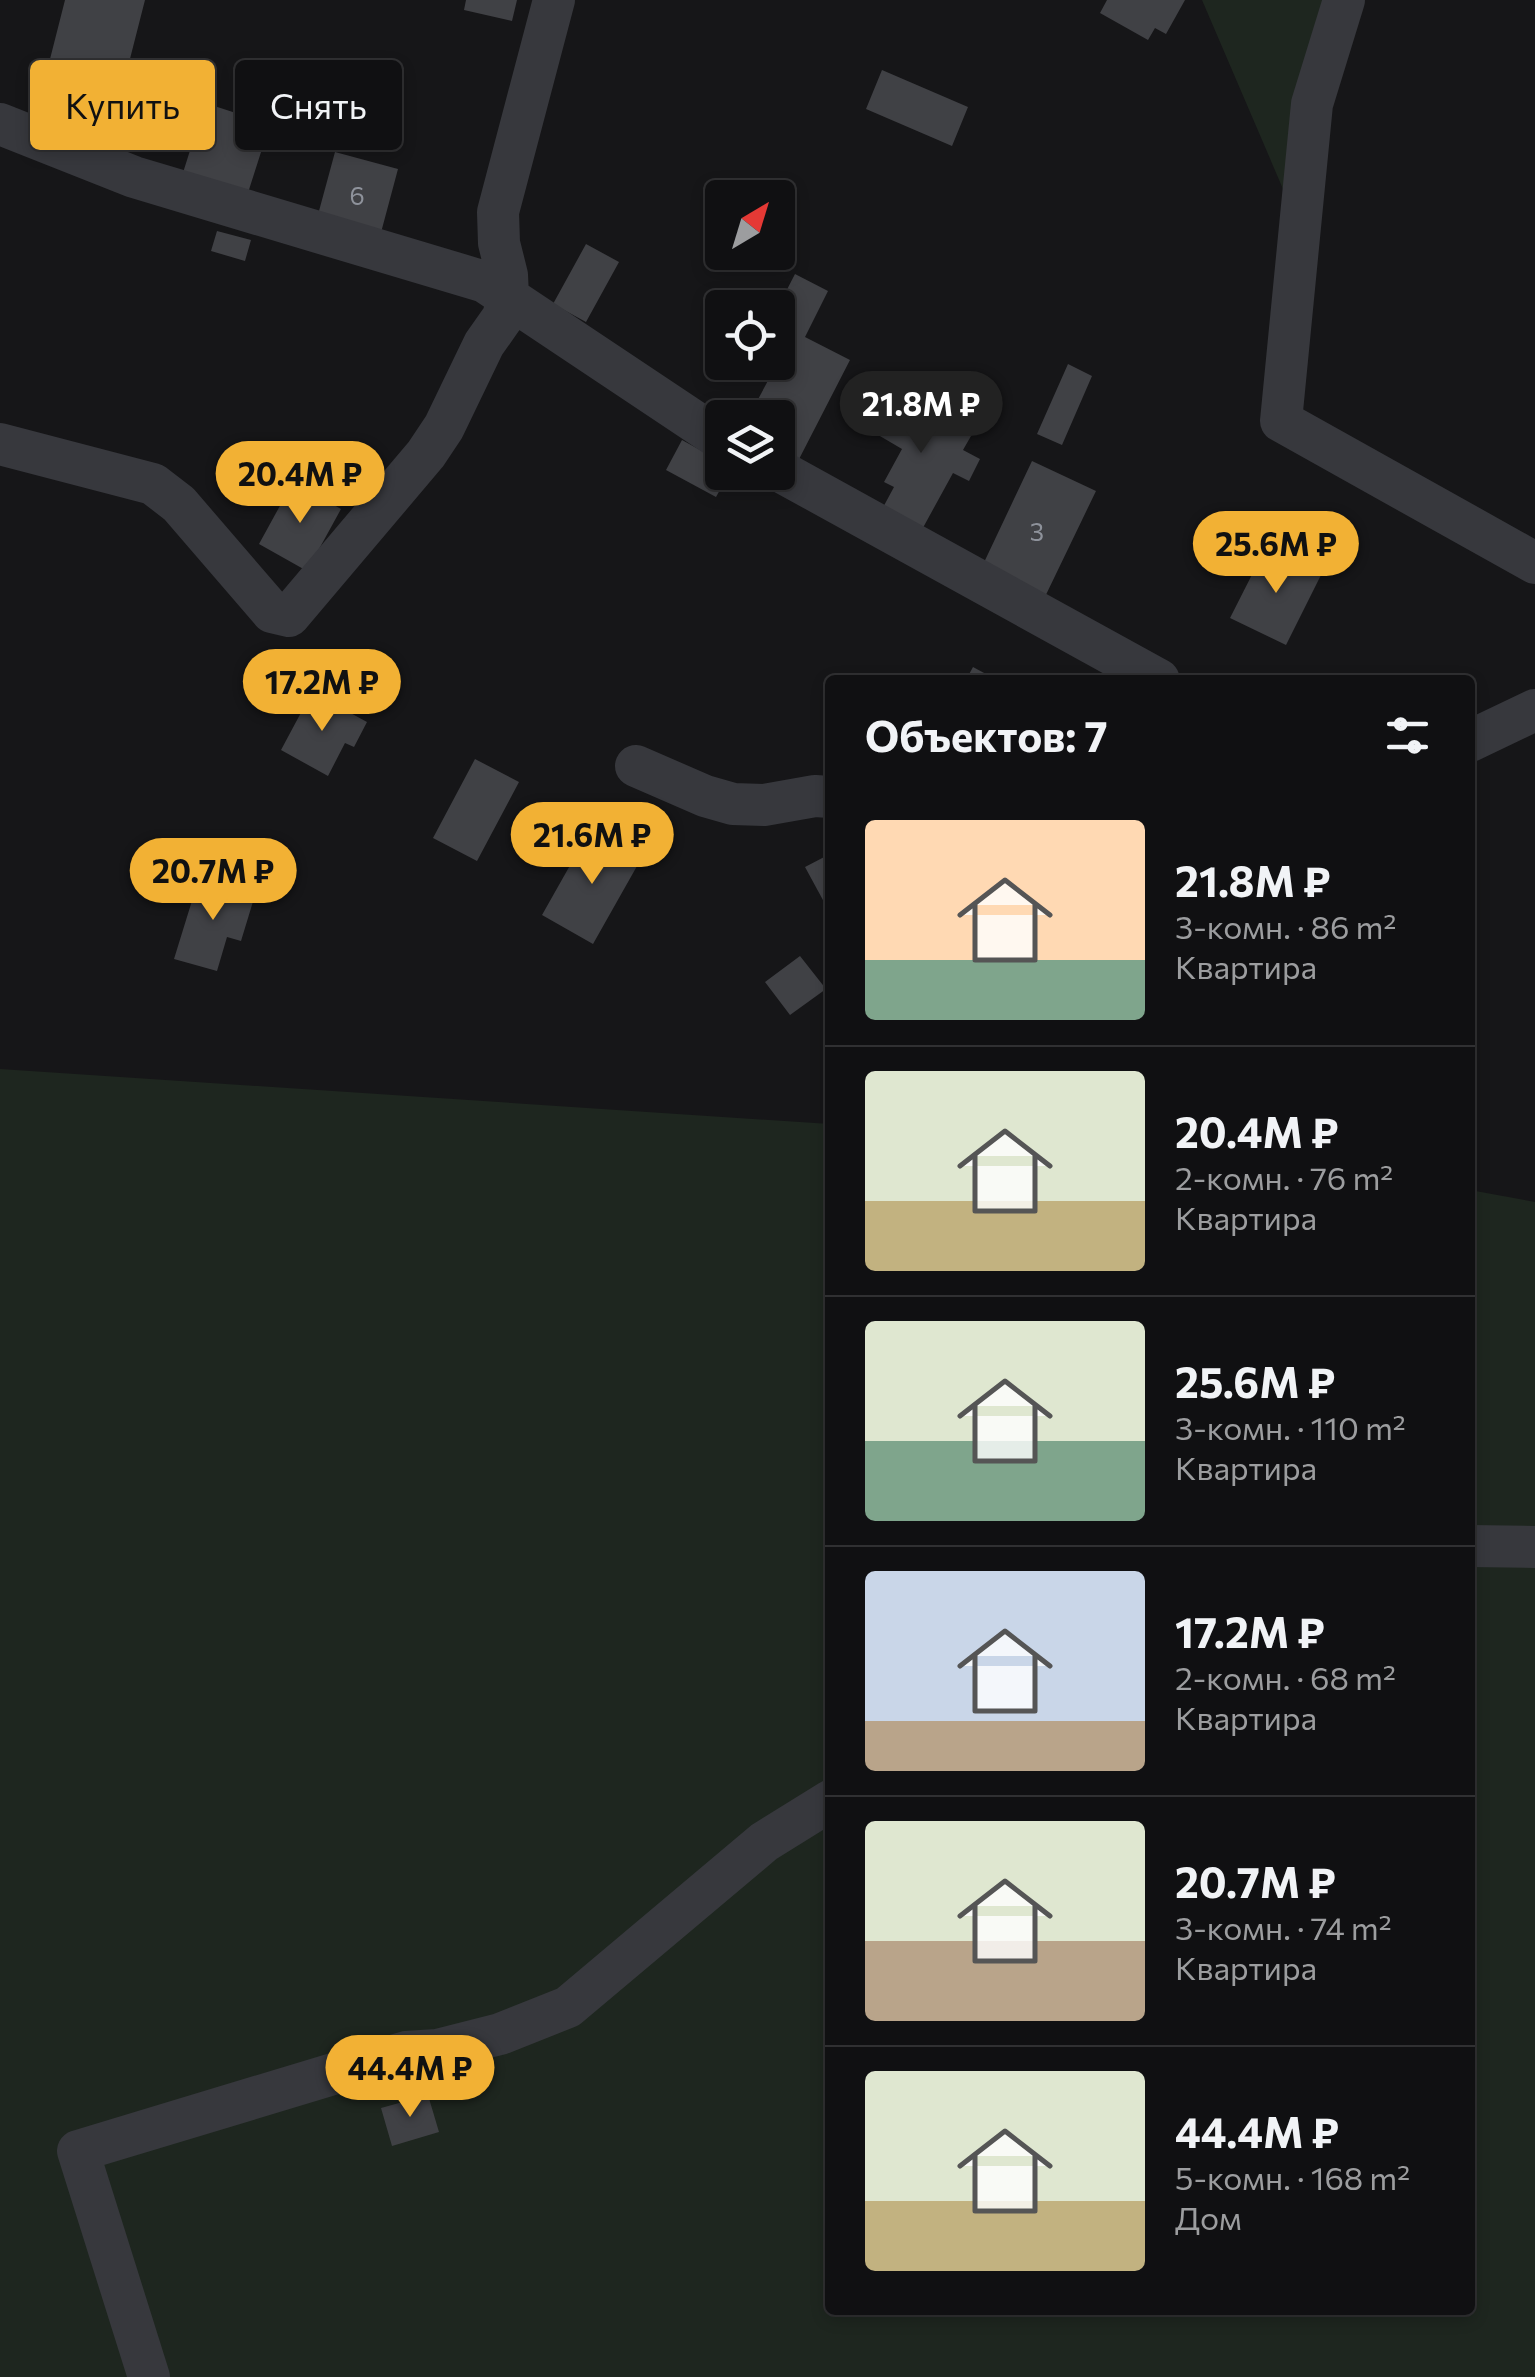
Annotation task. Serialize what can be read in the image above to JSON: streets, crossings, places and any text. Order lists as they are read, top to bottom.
{
  "house_numbers": ["6", "3"],
  "north": "top right",
  "page": {
    "chip": ["Купить", "Снять"],
    "price": [
      "21.8M ₽",
      "20.4M ₽",
      "25.6M ₽",
      "17.2M ₽",
      "21.6M ₽",
      "20.7M ₽",
      "44.4M ₽"
    ],
    "heading": "Объектов: 7",
    "list": [
      {
        "name": "21.8M ₽",
        "note": "3-комн. · 86 m² · Квартира"
      },
      {
        "name": "20.4M ₽",
        "note": "2-комн. · 76 m² · Квартира"
      },
      {
        "name": "25.6M ₽",
        "note": "3-комн. · 110 m² · Квартира"
      },
      {
        "name": "17.2M ₽",
        "note": "2-комн. · 68 m² · Квартира"
      },
      {
        "name": "20.7M ₽",
        "note": "3-комн. · 74 m² · Квартира"
      },
      {
        "name": "44.4M ₽",
        "note": "5-комн. · 168 m² · Дом"
      }
    ]
  }
}
